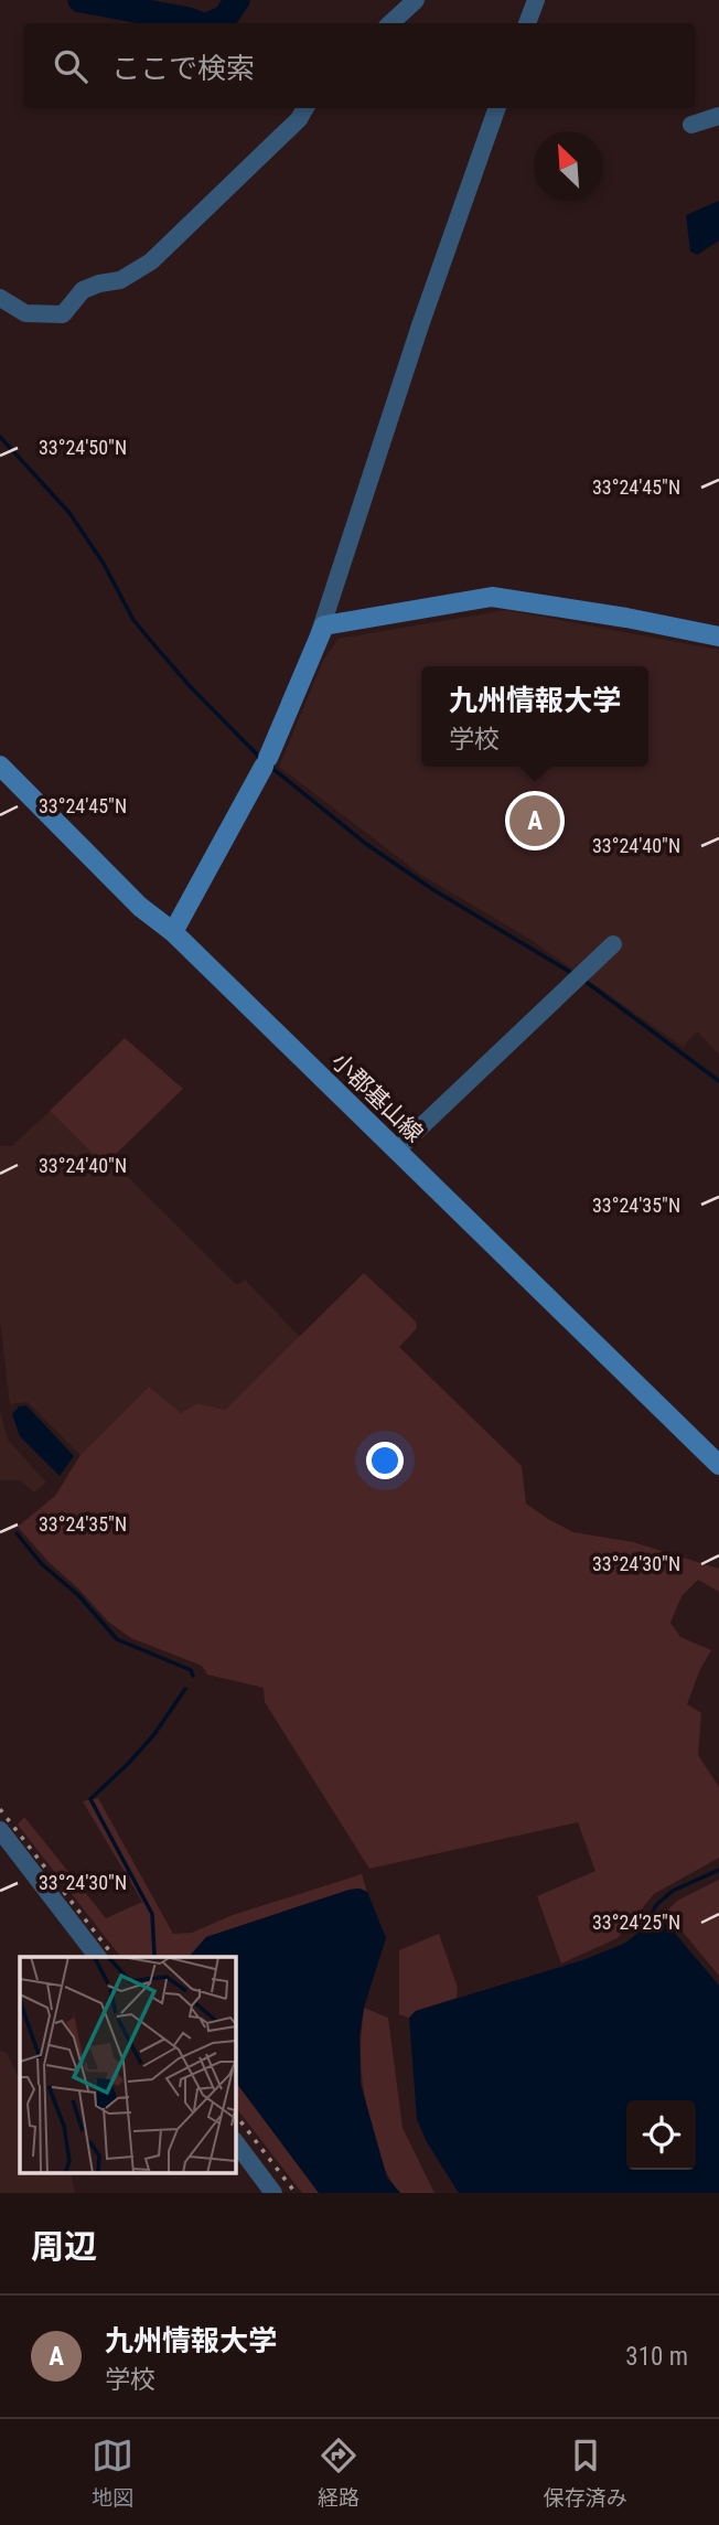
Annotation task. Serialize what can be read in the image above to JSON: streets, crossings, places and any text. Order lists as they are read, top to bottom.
{
  "streets": {
    "main road": ["小郡基山線"]
  },
  "north": "top left",
  "page": {
    "search": "ここで検索",
    "popup": ["九州情報大学", "学校"],
    "pins": "A",
    "heading": "周辺",
    "list": [
      {
        "mark": "A",
        "name": "九州情報大学",
        "note": "学校",
        "value": "310 m"
      }
    ],
    "nav": ["地図", "経路", "保存済み"]
  },
  "coordinates": [
    "33°24'50\"N",
    "33°24'45\"N",
    "33°24'40\"N",
    "33°24'35\"N",
    "33°24'30\"N",
    "33°24'25\"N"
  ]
}
